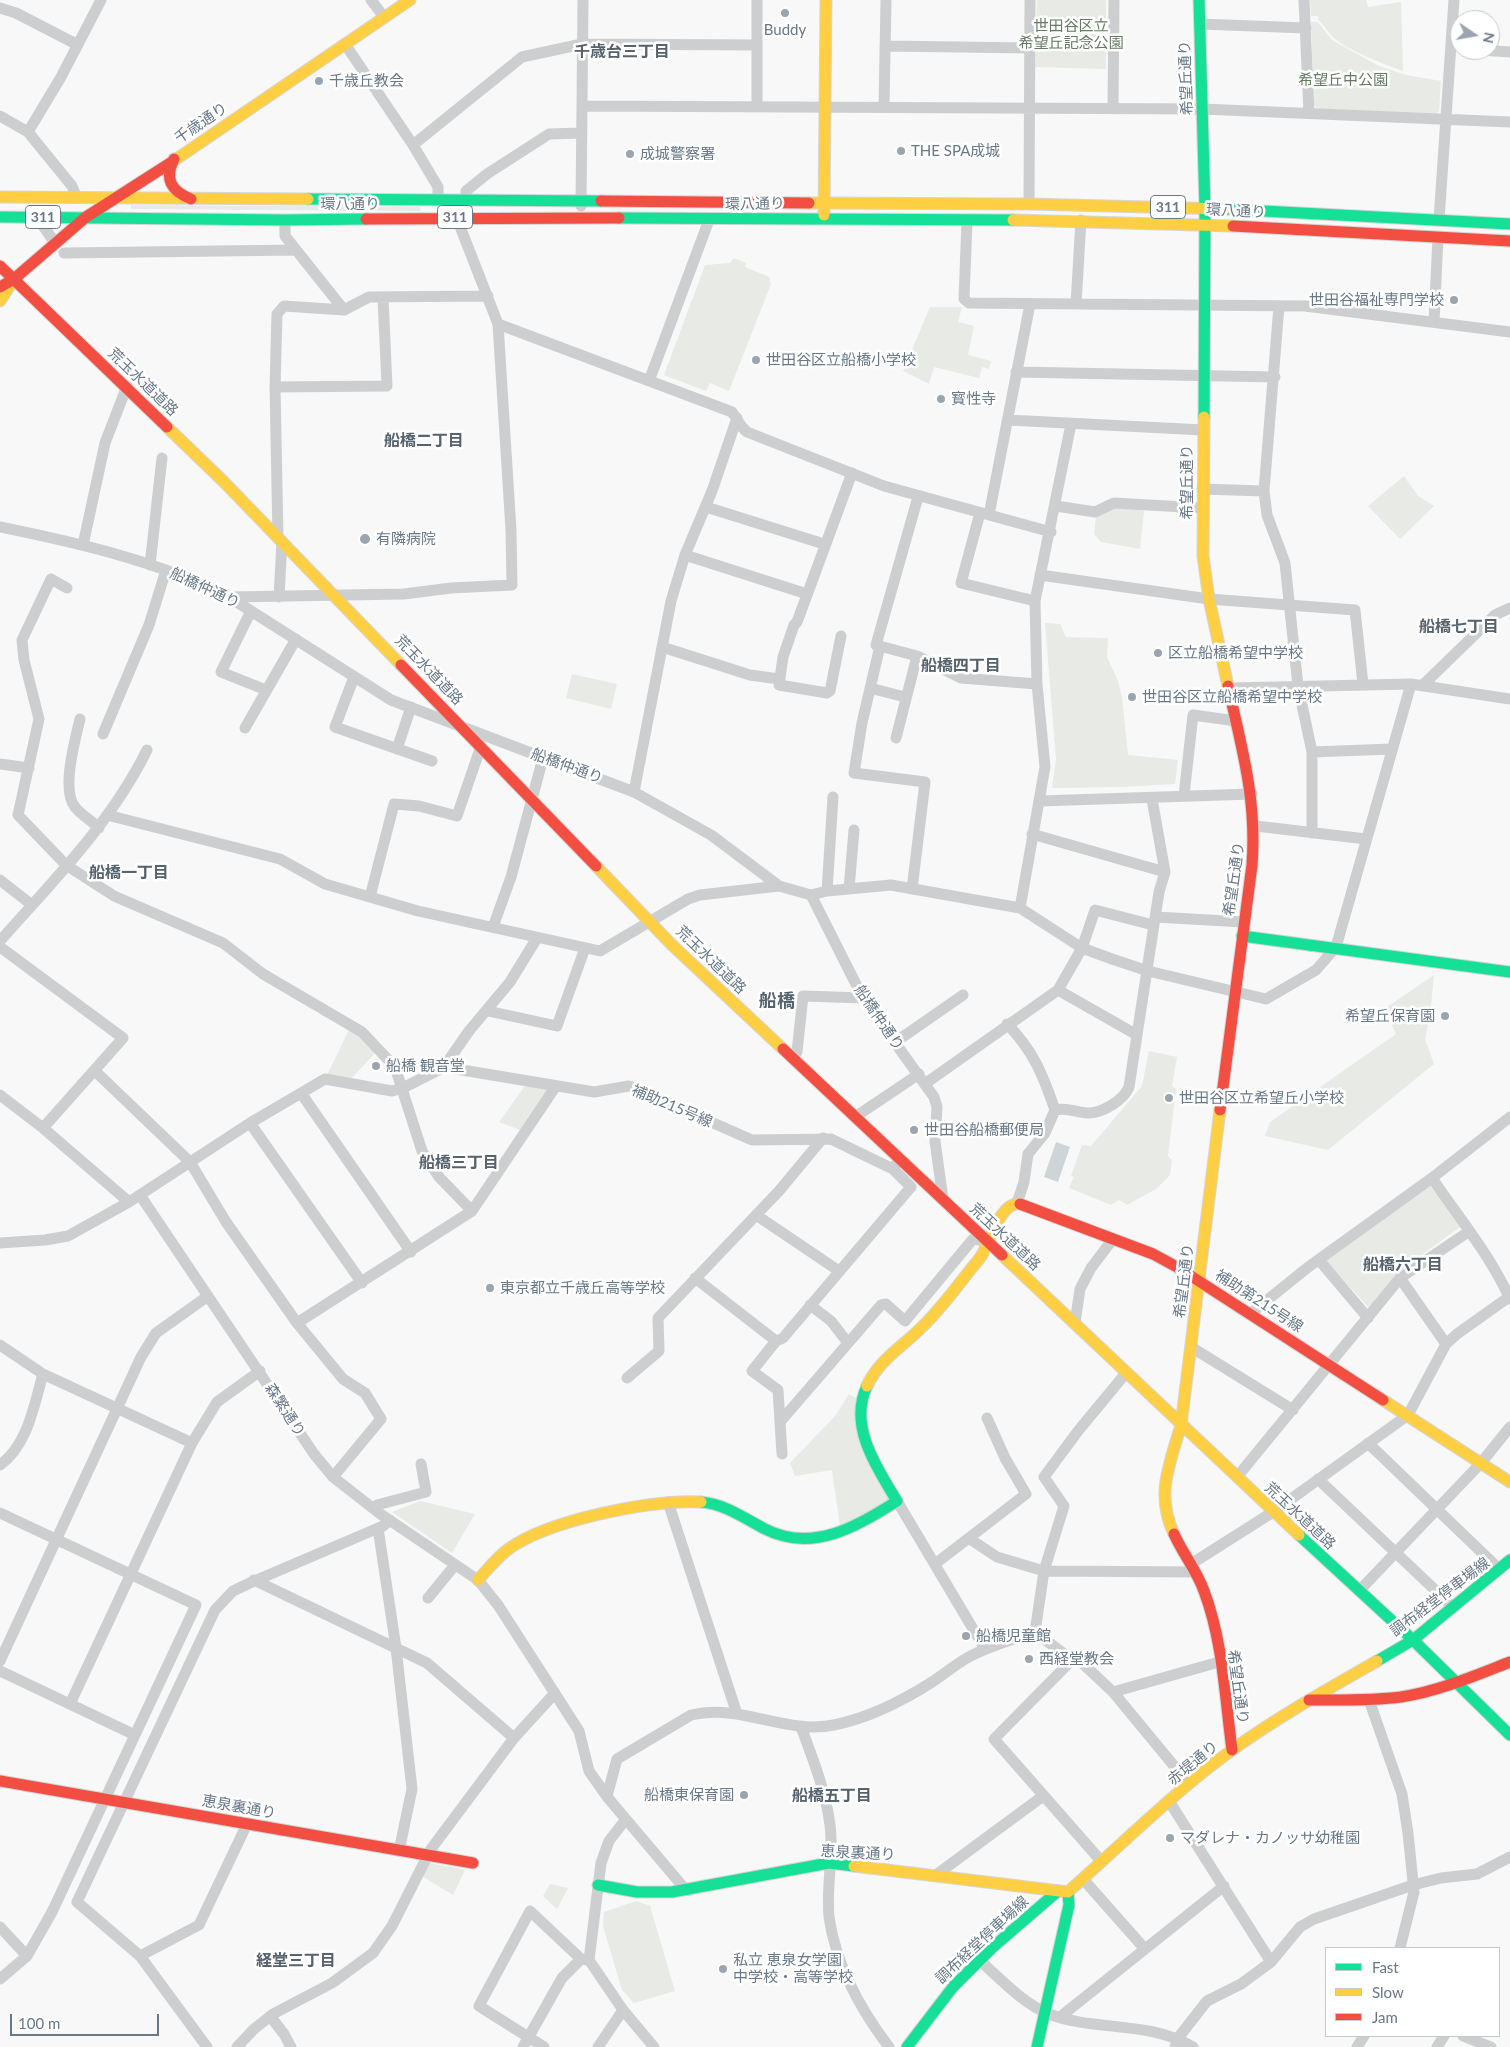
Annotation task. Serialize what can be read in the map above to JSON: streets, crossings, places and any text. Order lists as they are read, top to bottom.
{
  "streets": {
    "main road": [
      "希望丘通り",
      "千歳通り",
      "環八通り",
      "311",
      "荒玉水道道路",
      "補助第215号線",
      "調布経堂停車場線",
      "赤堤通り",
      "恵泉裏通り"
    ],
    "street": ["船橋仲通り", "補助215号線", "森繁通り"]
  },
  "crossings": [
    ["希望丘通り", "環八通り"],
    ["希望丘通り", "荒玉水道道路"],
    ["希望丘通り", "補助第215号線"],
    ["希望丘通り", "赤堤通り"],
    ["千歳通り", "環八通り"],
    ["千歳通り", "荒玉水道道路"],
    ["荒玉水道道路", "船橋仲通り"],
    ["荒玉水道道路", "補助215号線"],
    ["荒玉水道道路", "調布経堂停車場線"],
    ["調布経堂停車場線", "赤堤通り"],
    ["調布経堂停車場線", "恵泉裏通り"],
    ["赤堤通り", "恵泉裏通り"]
  ],
  "districts": [
    "千歳台三丁目",
    "船橋二丁目",
    "船橋七丁目",
    "船橋四丁目",
    "船橋一丁目",
    "船橋",
    "船橋三丁目",
    "船橋六丁目",
    "船橋五丁目",
    "経堂三丁目"
  ],
  "parks": ["世田谷区立 希望丘記念公園", "希望丘中公園"],
  "places": [
    "Buddy",
    "千歳丘教会",
    "THE SPA成城",
    "成城警察署",
    "世田谷福祉専門学校",
    "世田谷区立船橋小学校",
    "寳性寺",
    "有隣病院",
    "区立船橋希望中学校",
    "世田谷区立船橋希望中学校",
    "希望丘保育園",
    "船橋 観音堂",
    "世田谷区立希望丘小学校",
    "世田谷船橋郵便局",
    "東京都立千歳丘高等学校",
    "船橋児童館",
    "西経堂教会",
    "船橋東保育園",
    "マダレナ・カノッサ幼稚園",
    "私立 恵泉女学園 中学校・高等学校"
  ],
  "legend": ["Fast", "Slow", "Jam"],
  "scale_bar": "100 m",
  "north": "right"
}
